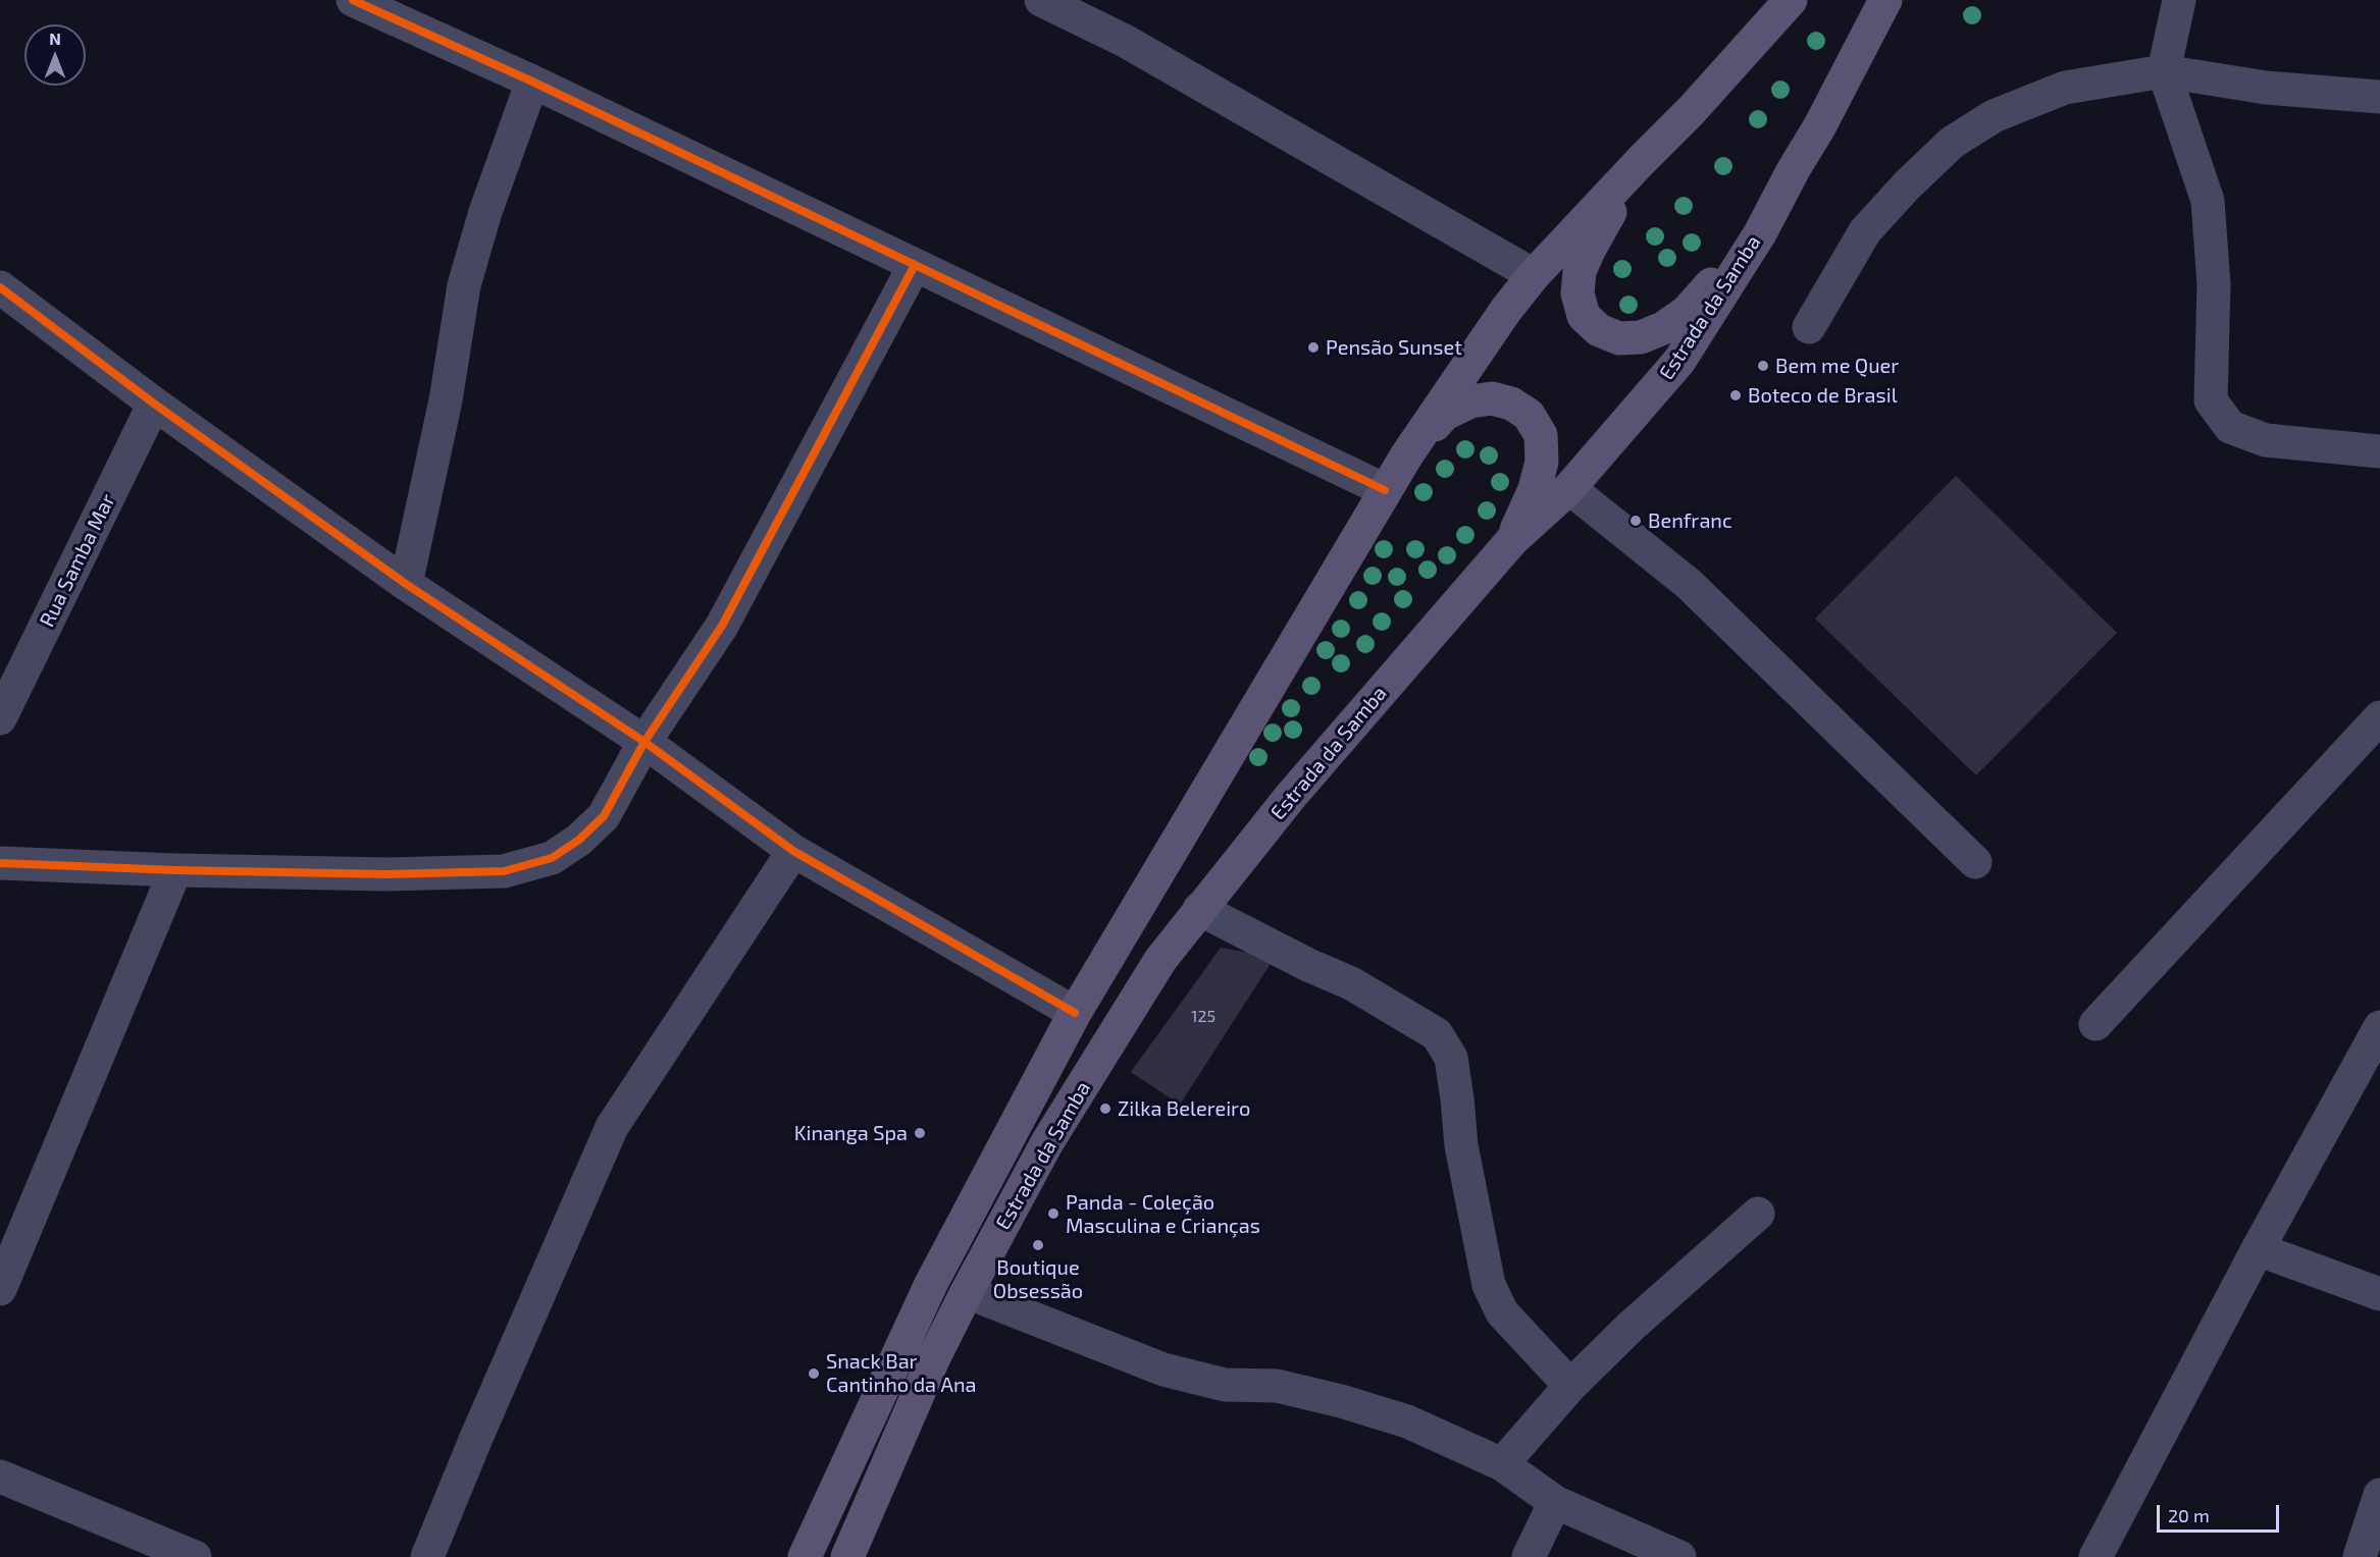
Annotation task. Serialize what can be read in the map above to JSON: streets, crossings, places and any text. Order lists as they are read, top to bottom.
{
  "streets": {
    "main road": ["Estrada da Samba"],
    "street": ["Rua Samba Mar"]
  },
  "places": [
    "Pensão Sunset",
    "Bem me Quer",
    "Boteco de Brasil",
    "Benfranc",
    "Zilka Belereiro",
    "Kinanga Spa",
    "Panda - Coleção Masculina e Crianças",
    "Boutique Obsessão",
    "Snack Bar Cantinho da Ana"
  ],
  "house_numbers": ["125"],
  "scale_bar": "20 m",
  "north": "top"
}
